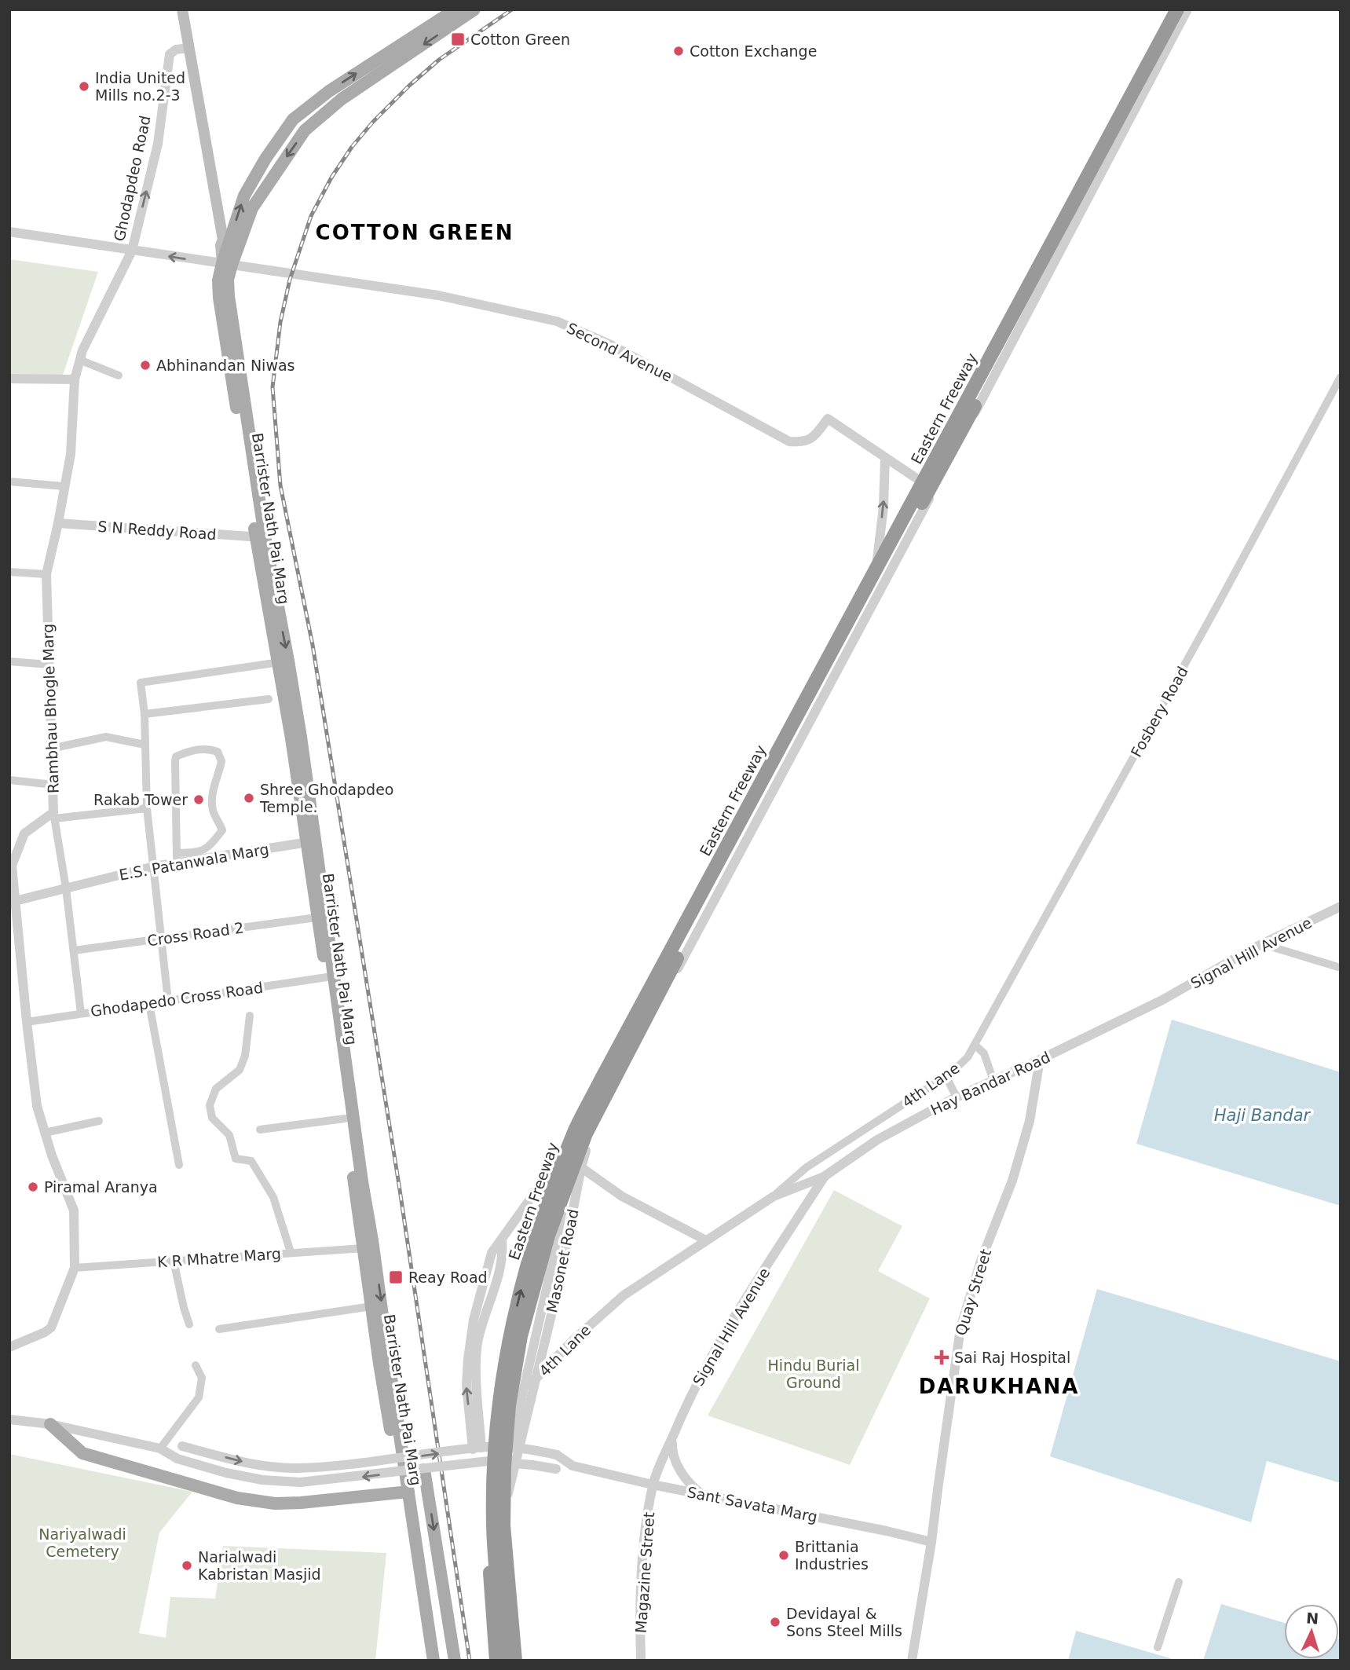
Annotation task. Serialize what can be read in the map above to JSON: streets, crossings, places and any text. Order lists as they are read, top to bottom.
{
  "streets": {
    "highway": ["Eastern Freeway"],
    "main road": ["Barrister Nath Pai Marg"],
    "street": [
      "Ghodapdeo Road",
      "Second Avenue",
      "S N Reddy Road",
      "Rambhau Bhogle Marg",
      "Fosbery Road",
      "E.S. Patanwala Marg",
      "Cross Road 2",
      "Signal Hill Avenue",
      "Ghodapedo Cross Road",
      "Hay Bandar Road",
      "4th Lane",
      "K R Mhatre Marg",
      "Masonet Road",
      "Quay Street",
      "Sant Savata Marg",
      "Magazine Street"
    ]
  },
  "crossings": [
    ["Ghodapdeo Road", "Rambhau Bhogle Marg"],
    ["Second Avenue", "Barrister Nath Pai Marg"],
    ["Eastern Freeway", "4th Lane"],
    ["Eastern Freeway", "Masonet Road"],
    ["Barrister Nath Pai Marg", "S N Reddy Road"],
    ["Barrister Nath Pai Marg", "E.S. Patanwala Marg"],
    ["Barrister Nath Pai Marg", "Cross Road 2"],
    ["Barrister Nath Pai Marg", "Ghodapedo Cross Road"],
    ["Barrister Nath Pai Marg", "K R Mhatre Marg"],
    ["S N Reddy Road", "Rambhau Bhogle Marg"],
    ["Rambhau Bhogle Marg", "E.S. Patanwala Marg"],
    ["Rambhau Bhogle Marg", "Ghodapedo Cross Road"],
    ["Rambhau Bhogle Marg", "K R Mhatre Marg"],
    ["Fosbery Road", "4th Lane"],
    ["Signal Hill Avenue", "Hay Bandar Road"],
    ["Signal Hill Avenue", "4th Lane"],
    ["Signal Hill Avenue", "Sant Savata Marg"],
    ["Signal Hill Avenue", "Magazine Street"],
    ["Hay Bandar Road", "4th Lane"],
    ["Hay Bandar Road", "Quay Street"],
    ["4th Lane", "Masonet Road"],
    ["Quay Street", "Sant Savata Marg"],
    ["Sant Savata Marg", "Magazine Street"]
  ],
  "one_way": ["Ghodapdeo Road"],
  "districts": ["COTTON GREEN", "DARUKHANA"],
  "water": ["Haji Bandar"],
  "parks": ["Hindu Burial Ground", "Nariyalwadi Cemetery"],
  "places": {
    "transit": ["Cotton Green", "Reay Road"],
    "other": [
      "Cotton Exchange",
      "India United Mills no.2-3",
      "Abhinandan Niwas",
      "Shree Ghodapdeo Temple.",
      "Rakab Tower",
      "Piramal Aranya",
      "Brittania Industries",
      "Narialwadi Kabristan Masjid",
      "Devidayal & Sons Steel Mills"
    ],
    "health": ["Sai Raj Hospital"]
  },
  "north": "top"
}
